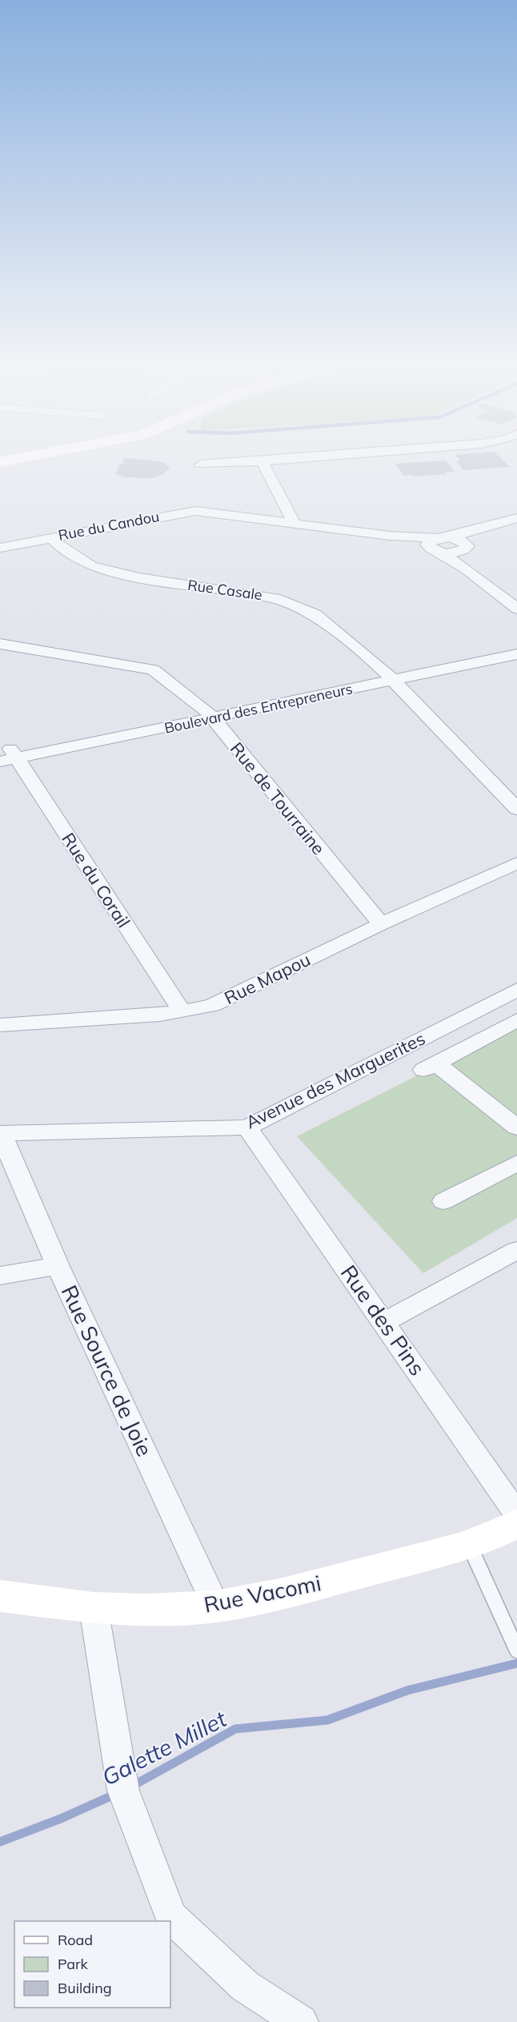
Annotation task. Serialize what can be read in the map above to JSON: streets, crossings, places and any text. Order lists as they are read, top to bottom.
{
  "streets": {
    "main road": ["Rue Vacomi"],
    "street": [
      "Rue du Candou",
      "Rue Casale",
      "Boulevard des Entrepreneurs",
      "Rue de Tourraine",
      "Rue du Corail",
      "Rue Mapou",
      "Avenue des Marguerites",
      "Rue des Pins",
      "Rue Source de Joie"
    ]
  },
  "crossings": [
    ["Rue du Candou", "Rue Casale"],
    ["Rue Casale", "Boulevard des Entrepreneurs"],
    ["Boulevard des Entrepreneurs", "Rue de Tourraine"],
    ["Boulevard des Entrepreneurs", "Rue du Corail"],
    ["Rue de Tourraine", "Rue Mapou"],
    ["Rue du Corail", "Rue Mapou"],
    ["Avenue des Marguerites", "Rue des Pins"],
    ["Avenue des Marguerites", "Rue Source de Joie"],
    ["Rue Source de Joie", "Rue Vacomi"]
  ],
  "water": ["Galette Millet"],
  "legend": ["Road", "Park", "Building"]
}
